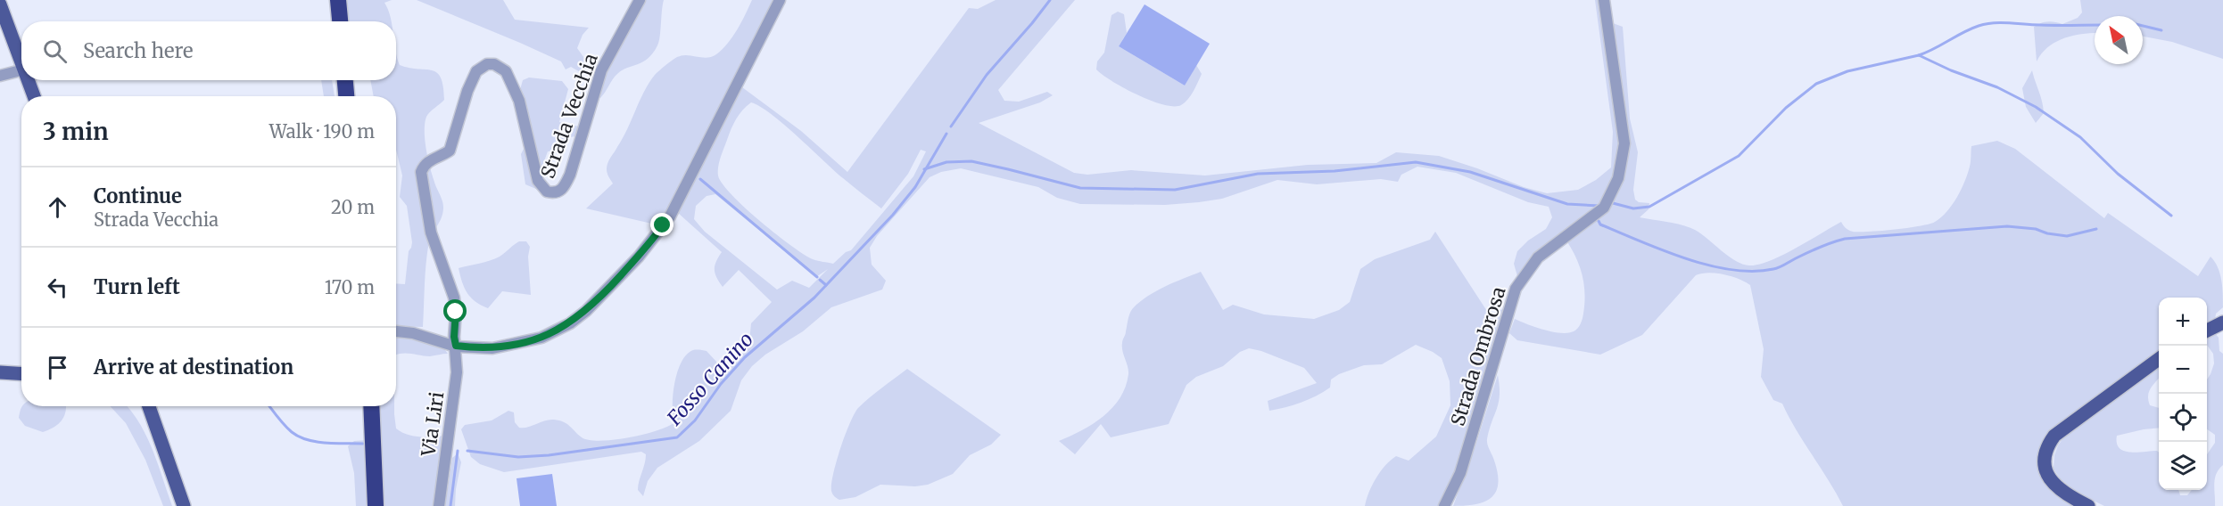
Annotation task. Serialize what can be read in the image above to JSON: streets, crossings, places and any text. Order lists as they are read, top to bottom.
{
  "streets": {
    "street": ["Strada Vecchia", "Strada Ombrosa", "Via Liri"]
  },
  "crossings": [
    ["Strada Vecchia", "Via Liri"]
  ],
  "water": ["Fosso Canino"],
  "north": "top left",
  "page": {
    "search": "Search here",
    "heading": ["3 min", "Walk · 190 m"],
    "list": [
      ["Continue", "Strada Vecchia", "20 m"],
      ["Turn left", "170 m"],
      "Arrive at destination"
    ],
    "map_buttons": ["+", "−"]
  }
}
